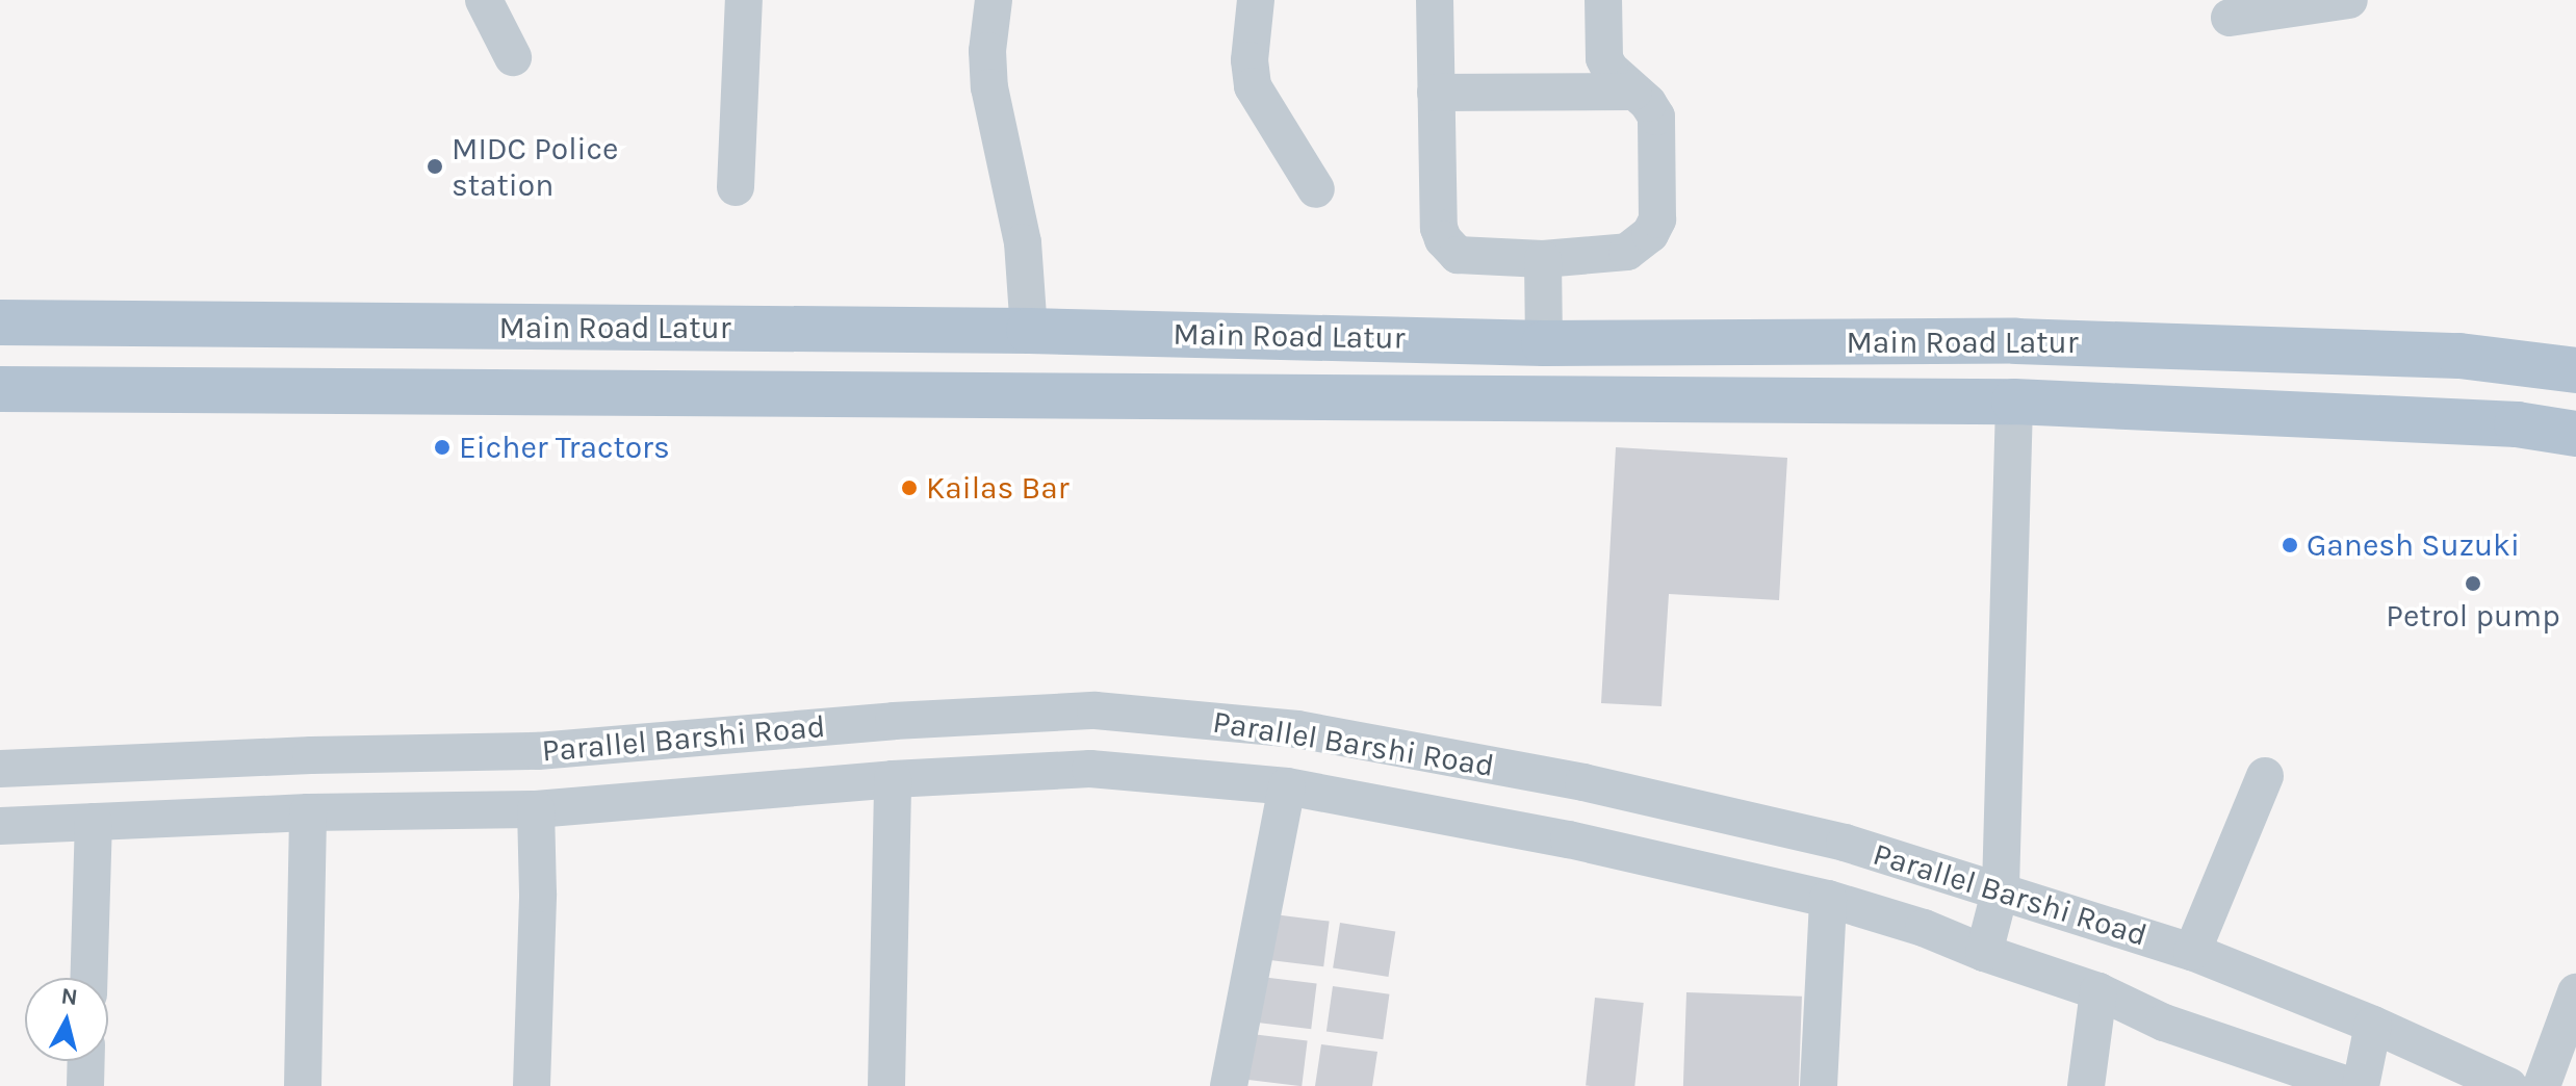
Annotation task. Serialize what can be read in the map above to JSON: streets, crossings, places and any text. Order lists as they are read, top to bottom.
{
  "streets": {
    "main road": ["Main Road Latur"],
    "street": ["Parallel Barshi Road"]
  },
  "places": [
    "MIDC Police station",
    "Eicher Tractors",
    "Kailas Bar",
    "Ganesh Suzuki",
    "Petrol pump"
  ],
  "north": "top"
}
